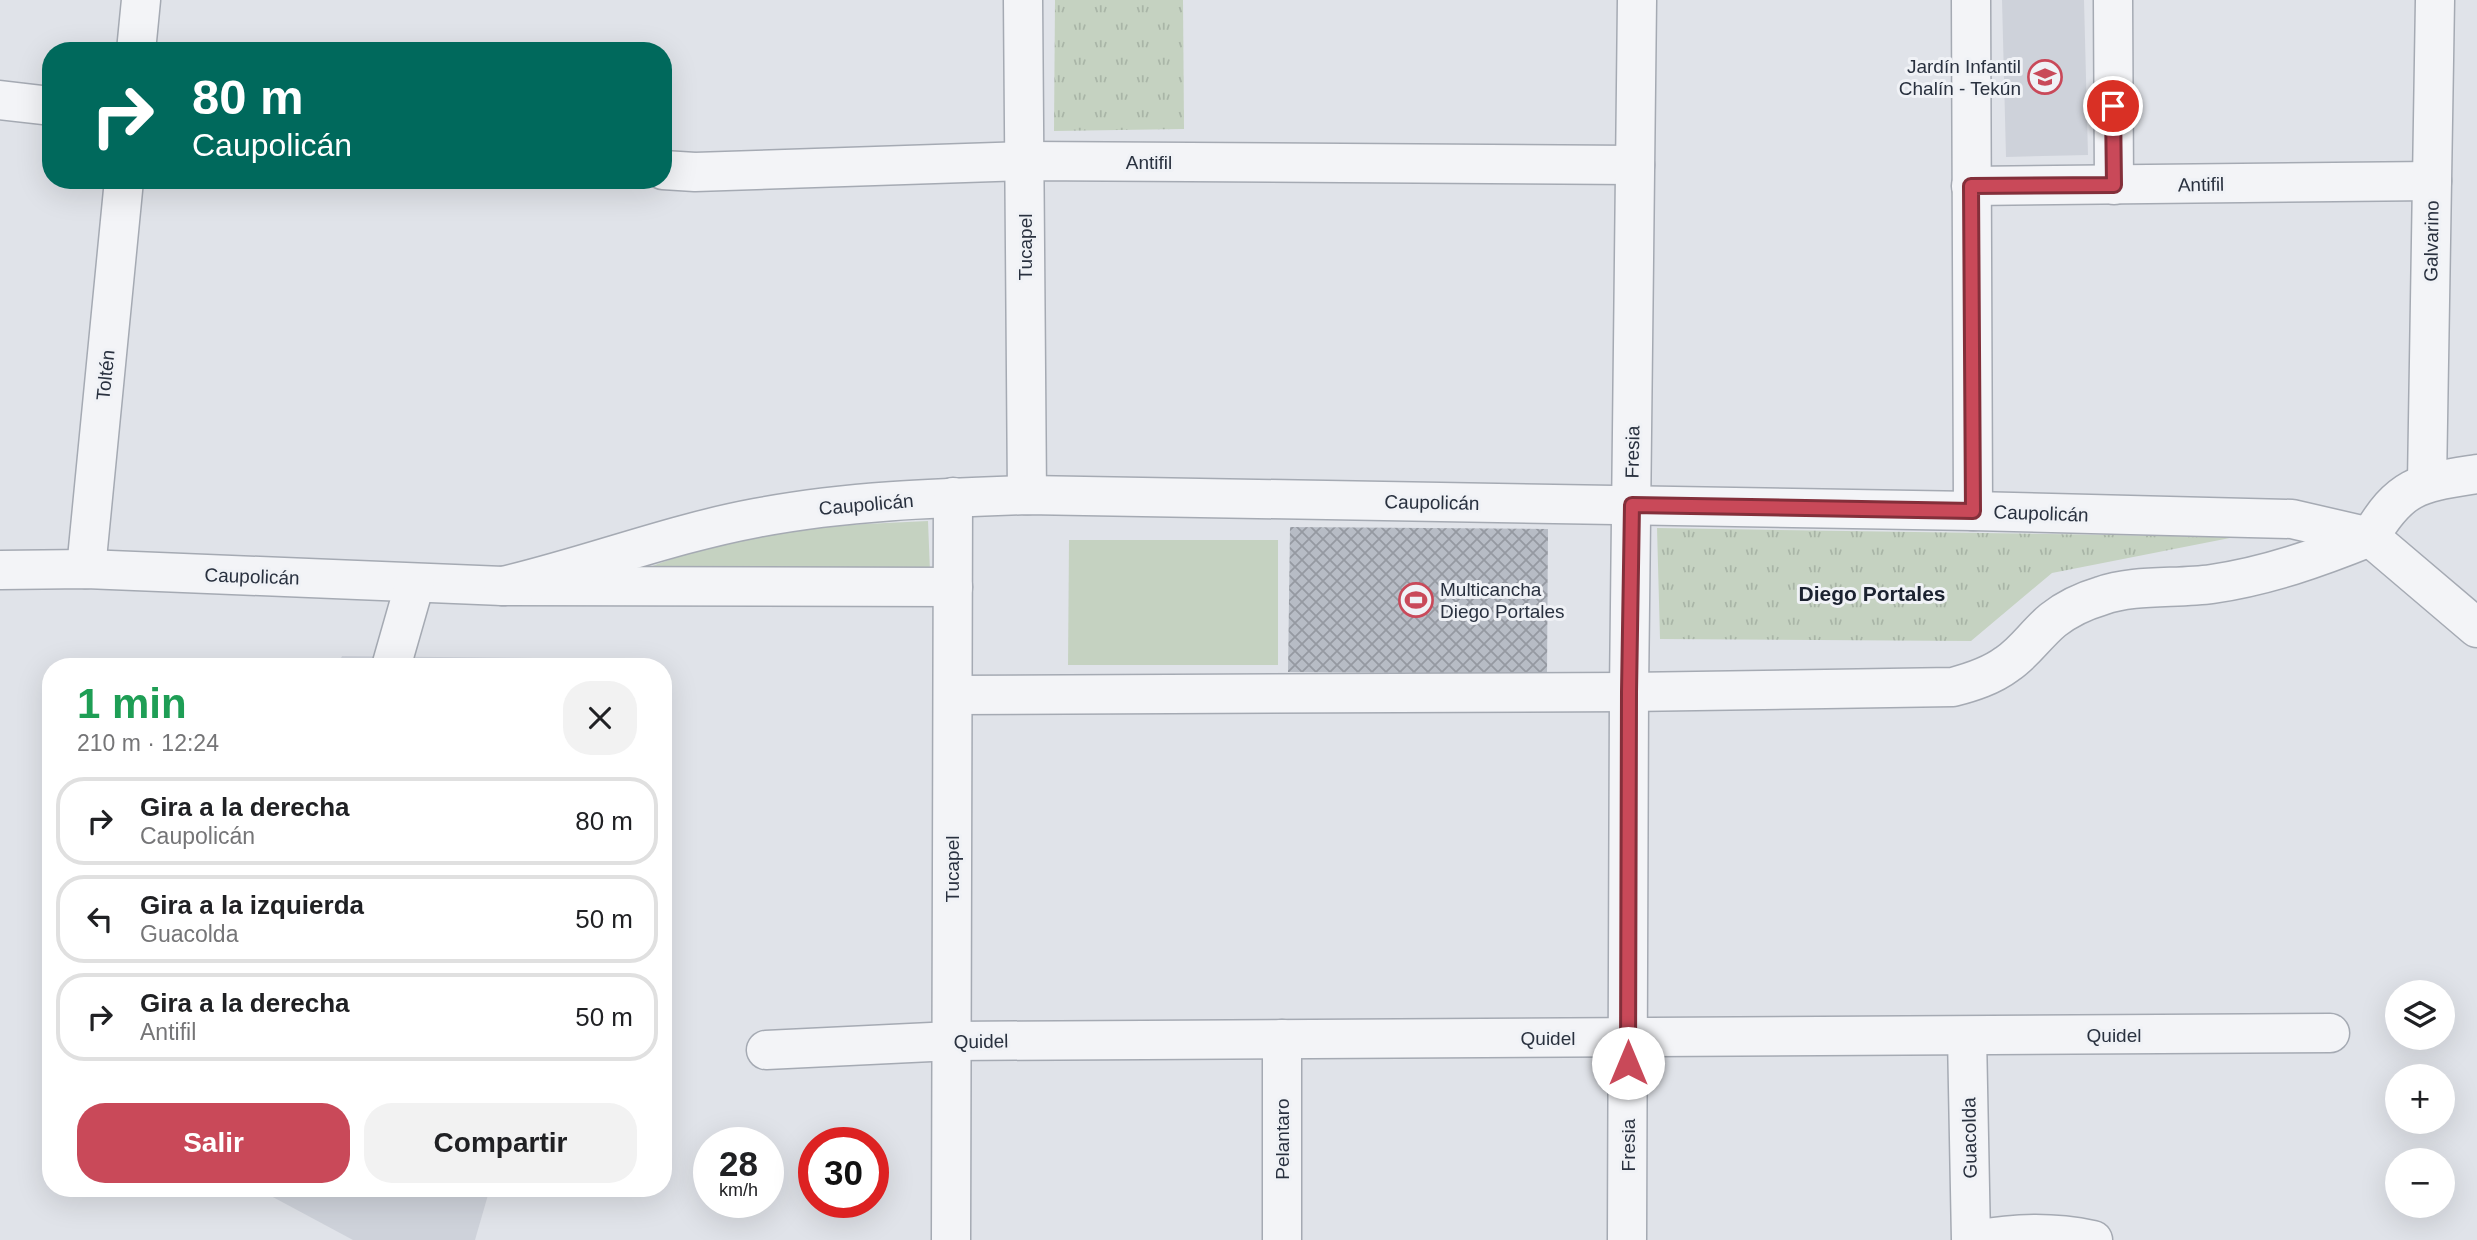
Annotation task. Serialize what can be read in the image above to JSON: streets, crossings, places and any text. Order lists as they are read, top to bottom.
{
  "streets": {
    "street": [
      "Antifil",
      "Galvarino",
      "Tucapel",
      "Toltén",
      "Fresia",
      "Caupolicán",
      "Quidel",
      "Guacolda",
      "Pelantaro"
    ]
  },
  "crossings": [
    ["Antifil", "Galvarino"],
    ["Antifil", "Tucapel"],
    ["Antifil", "Fresia"],
    ["Tucapel", "Caupolicán"],
    ["Tucapel", "Quidel"],
    ["Toltén", "Caupolicán"],
    ["Fresia", "Caupolicán"],
    ["Fresia", "Quidel"],
    ["Quidel", "Guacolda"],
    ["Quidel", "Pelantaro"]
  ],
  "districts": ["Diego Portales"],
  "places": {
    "school or university": ["Jardín Infantil Chalín - Tekún"],
    "sports": ["Multicancha Diego Portales"]
  },
  "page": {
    "turn": ["80 m", "Caupolicán"],
    "heading": ["1 min", "210 m · 12:24"],
    "list": [
      {
        "name": "Gira a la derecha",
        "note": "Caupolicán",
        "value": "80 m"
      },
      {
        "name": "Gira a la izquierda",
        "note": "Guacolda",
        "value": "50 m"
      },
      {
        "name": "Gira a la derecha",
        "note": "Antifil",
        "value": "50 m"
      }
    ],
    "map_buttons": ["+", "−"],
    "buttons": ["Salir", "Compartir"],
    "speed": "28 km/h",
    "limit": "30"
  }
}
